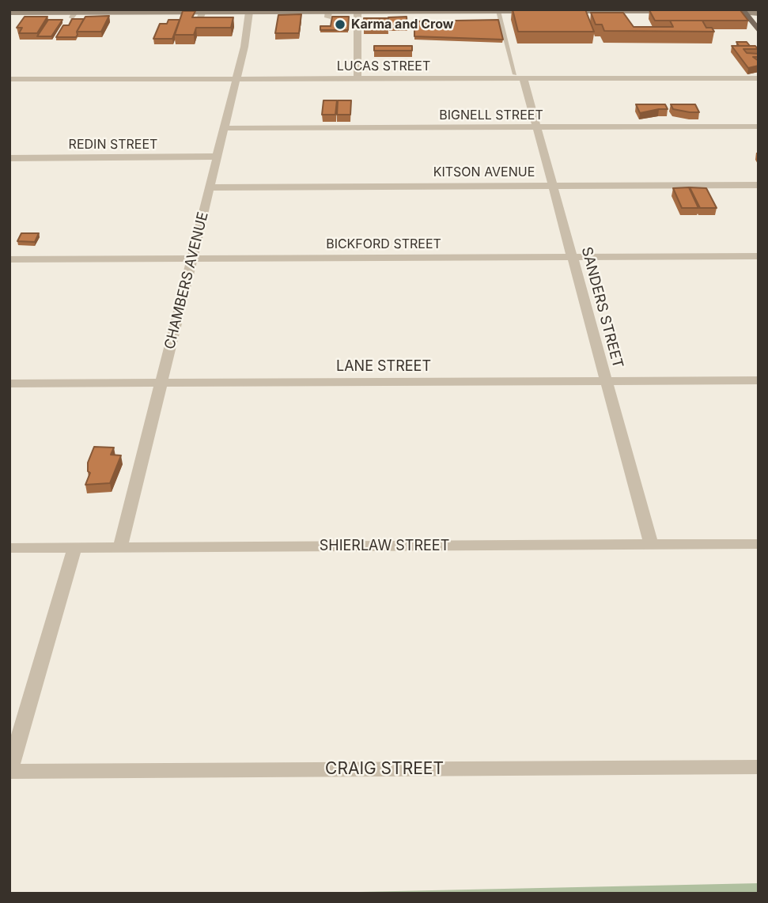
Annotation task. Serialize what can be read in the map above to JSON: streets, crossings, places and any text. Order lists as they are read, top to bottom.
{
  "streets": {
    "street": [
      "LUCAS STREET",
      "BIGNELL STREET",
      "REDIN STREET",
      "KITSON AVENUE",
      "BICKFORD STREET",
      "CHAMBERS AVENUE",
      "SANDERS STREET",
      "LANE STREET",
      "SHIERLAW STREET",
      "CRAIG STREET"
    ]
  },
  "crossings": [
    ["LUCAS STREET", "CHAMBERS AVENUE"],
    ["LUCAS STREET", "SANDERS STREET"],
    ["BIGNELL STREET", "CHAMBERS AVENUE"],
    ["BIGNELL STREET", "SANDERS STREET"],
    ["REDIN STREET", "CHAMBERS AVENUE"],
    ["KITSON AVENUE", "CHAMBERS AVENUE"],
    ["KITSON AVENUE", "SANDERS STREET"],
    ["BICKFORD STREET", "CHAMBERS AVENUE"],
    ["BICKFORD STREET", "SANDERS STREET"],
    ["CHAMBERS AVENUE", "LANE STREET"],
    ["CHAMBERS AVENUE", "SHIERLAW STREET"],
    ["SANDERS STREET", "LANE STREET"],
    ["SANDERS STREET", "SHIERLAW STREET"]
  ],
  "places": ["Karma and Crow"]
}
